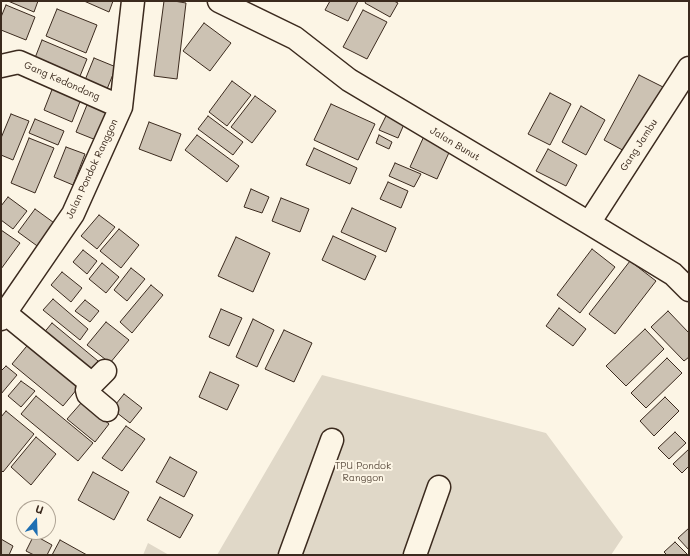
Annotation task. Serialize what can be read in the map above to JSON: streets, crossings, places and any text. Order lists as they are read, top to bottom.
{
  "streets": {
    "street": [
      "Gang Kedondong",
      "Jalan Bunut",
      "Gang Jambu",
      "Jalan Pondok Ranggon"
    ]
  },
  "crossings": [
    ["Gang Kedondong", "Jalan Pondok Ranggon"],
    ["Jalan Bunut", "Gang Jambu"]
  ],
  "parks": ["TPU Pondok Ranggon"],
  "north": "top"
}
